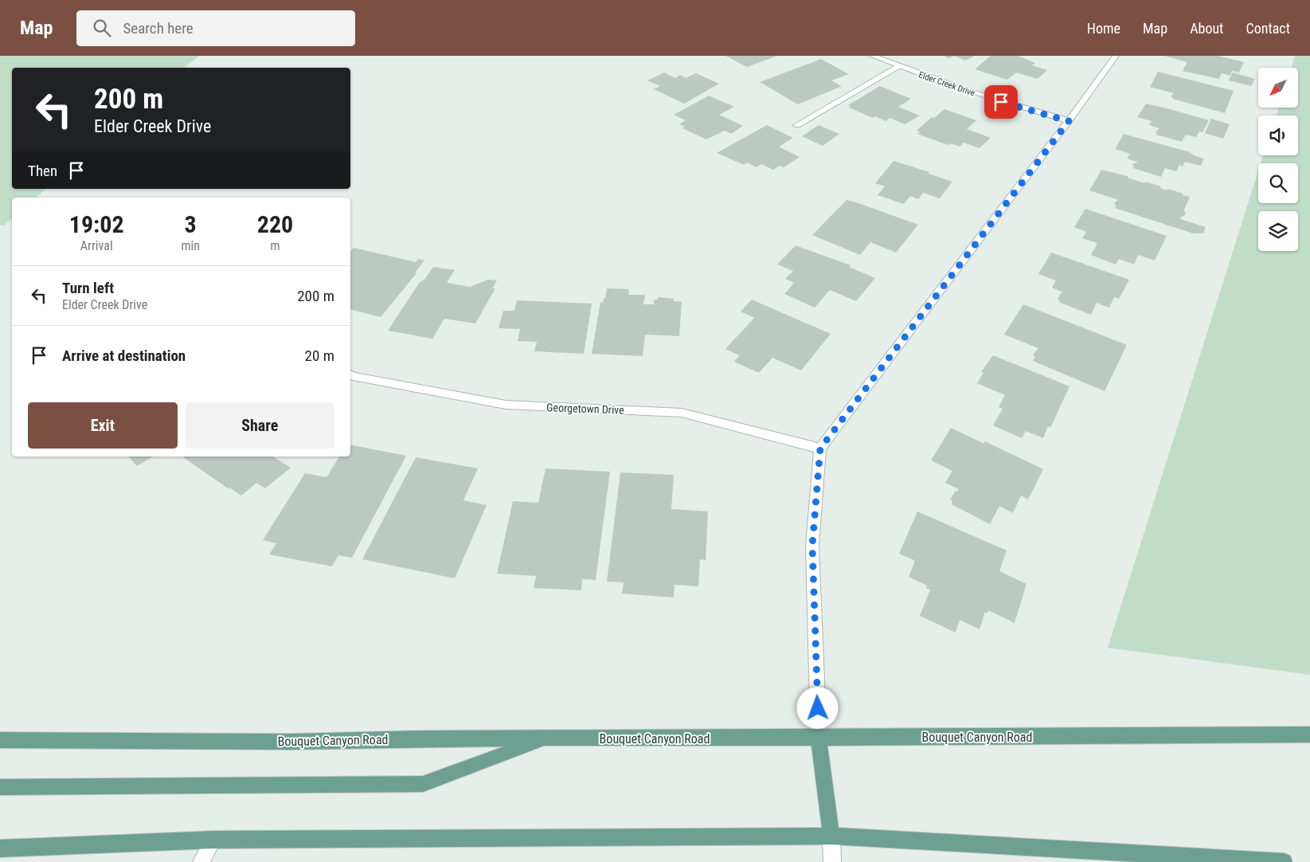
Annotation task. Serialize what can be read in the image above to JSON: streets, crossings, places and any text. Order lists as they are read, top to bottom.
{
  "streets": {
    "main road": ["Bouquet Canyon Road"],
    "street": ["Elder Creek Drive", "Georgetown Drive"]
  },
  "north": "bottom left",
  "page": {
    "header": "Map",
    "search": "Search here",
    "nav": [
      "Home",
      "Map",
      "About",
      "Contact"
    ],
    "turn": ["200 m", "Elder Creek Drive"],
    "then": "Then",
    "eta": [
      "19:02",
      "Arrival",
      "3",
      "min",
      "220",
      "m"
    ],
    "list": [
      {
        "name": "Turn left",
        "note": "Elder Creek Drive",
        "value": "200 m"
      },
      {
        "name": "Arrive at destination",
        "value": "20 m"
      }
    ],
    "buttons": ["Exit", "Share"]
  }
}
